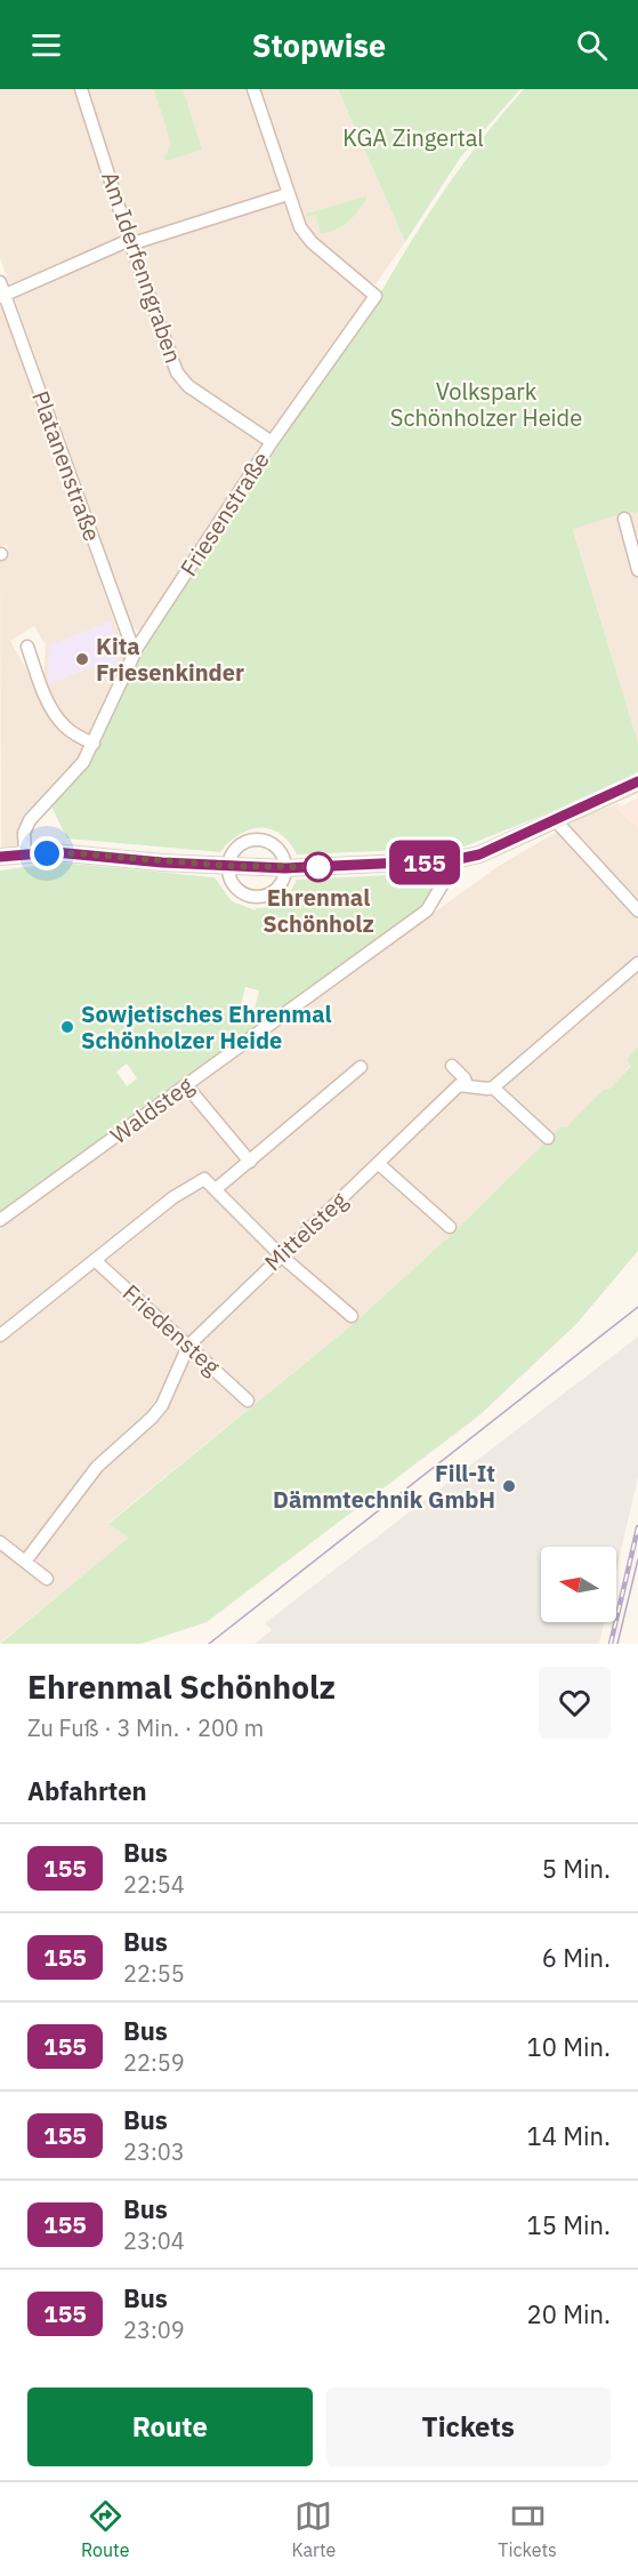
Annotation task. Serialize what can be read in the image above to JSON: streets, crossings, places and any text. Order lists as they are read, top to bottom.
{
  "streets": {
    "street": [
      "Am Iderfenngraben",
      "Platanenstraße",
      "Friesenstraße",
      "Waldsteg",
      "Mittelsteg",
      "Friedensteg"
    ]
  },
  "crossings": [
    ["Am Iderfenngraben", "Friesenstraße"],
    ["Platanenstraße", "Friesenstraße"],
    ["Mittelsteg", "Friedensteg"]
  ],
  "parks": ["KGA Zingertal", "Volkspark Schönholzer Heide"],
  "places": [
    "Kita Friesenkinder",
    "Ehrenmal Schönholz",
    "Sowjetisches Ehrenmal Schönholzer Heide",
    "Fill-It Dämmtechnik GmbH"
  ],
  "lines": ["bus line 155"],
  "north": "left",
  "page": {
    "header": "Stopwise",
    "on_map": "155",
    "heading": [
      ["Ehrenmal Schönholz", "Zu Fuß · 3 Min. · 200 m"],
      "Abfahrten"
    ],
    "list": [
      {
        "mark": "155",
        "name": "Bus",
        "note": "22:54",
        "value": "5 Min."
      },
      {
        "mark": "155",
        "name": "Bus",
        "note": "22:55",
        "value": "6 Min."
      },
      {
        "mark": "155",
        "name": "Bus",
        "note": "22:59",
        "value": "10 Min."
      },
      {
        "mark": "155",
        "name": "Bus",
        "note": "23:03",
        "value": "14 Min."
      },
      {
        "mark": "155",
        "name": "Bus",
        "note": "23:04",
        "value": "15 Min."
      },
      {
        "mark": "155",
        "name": "Bus",
        "note": "23:09",
        "value": "20 Min."
      }
    ],
    "buttons": ["Route", "Tickets"],
    "tabs": ["Route", "Karte", "Tickets"]
  }
}
